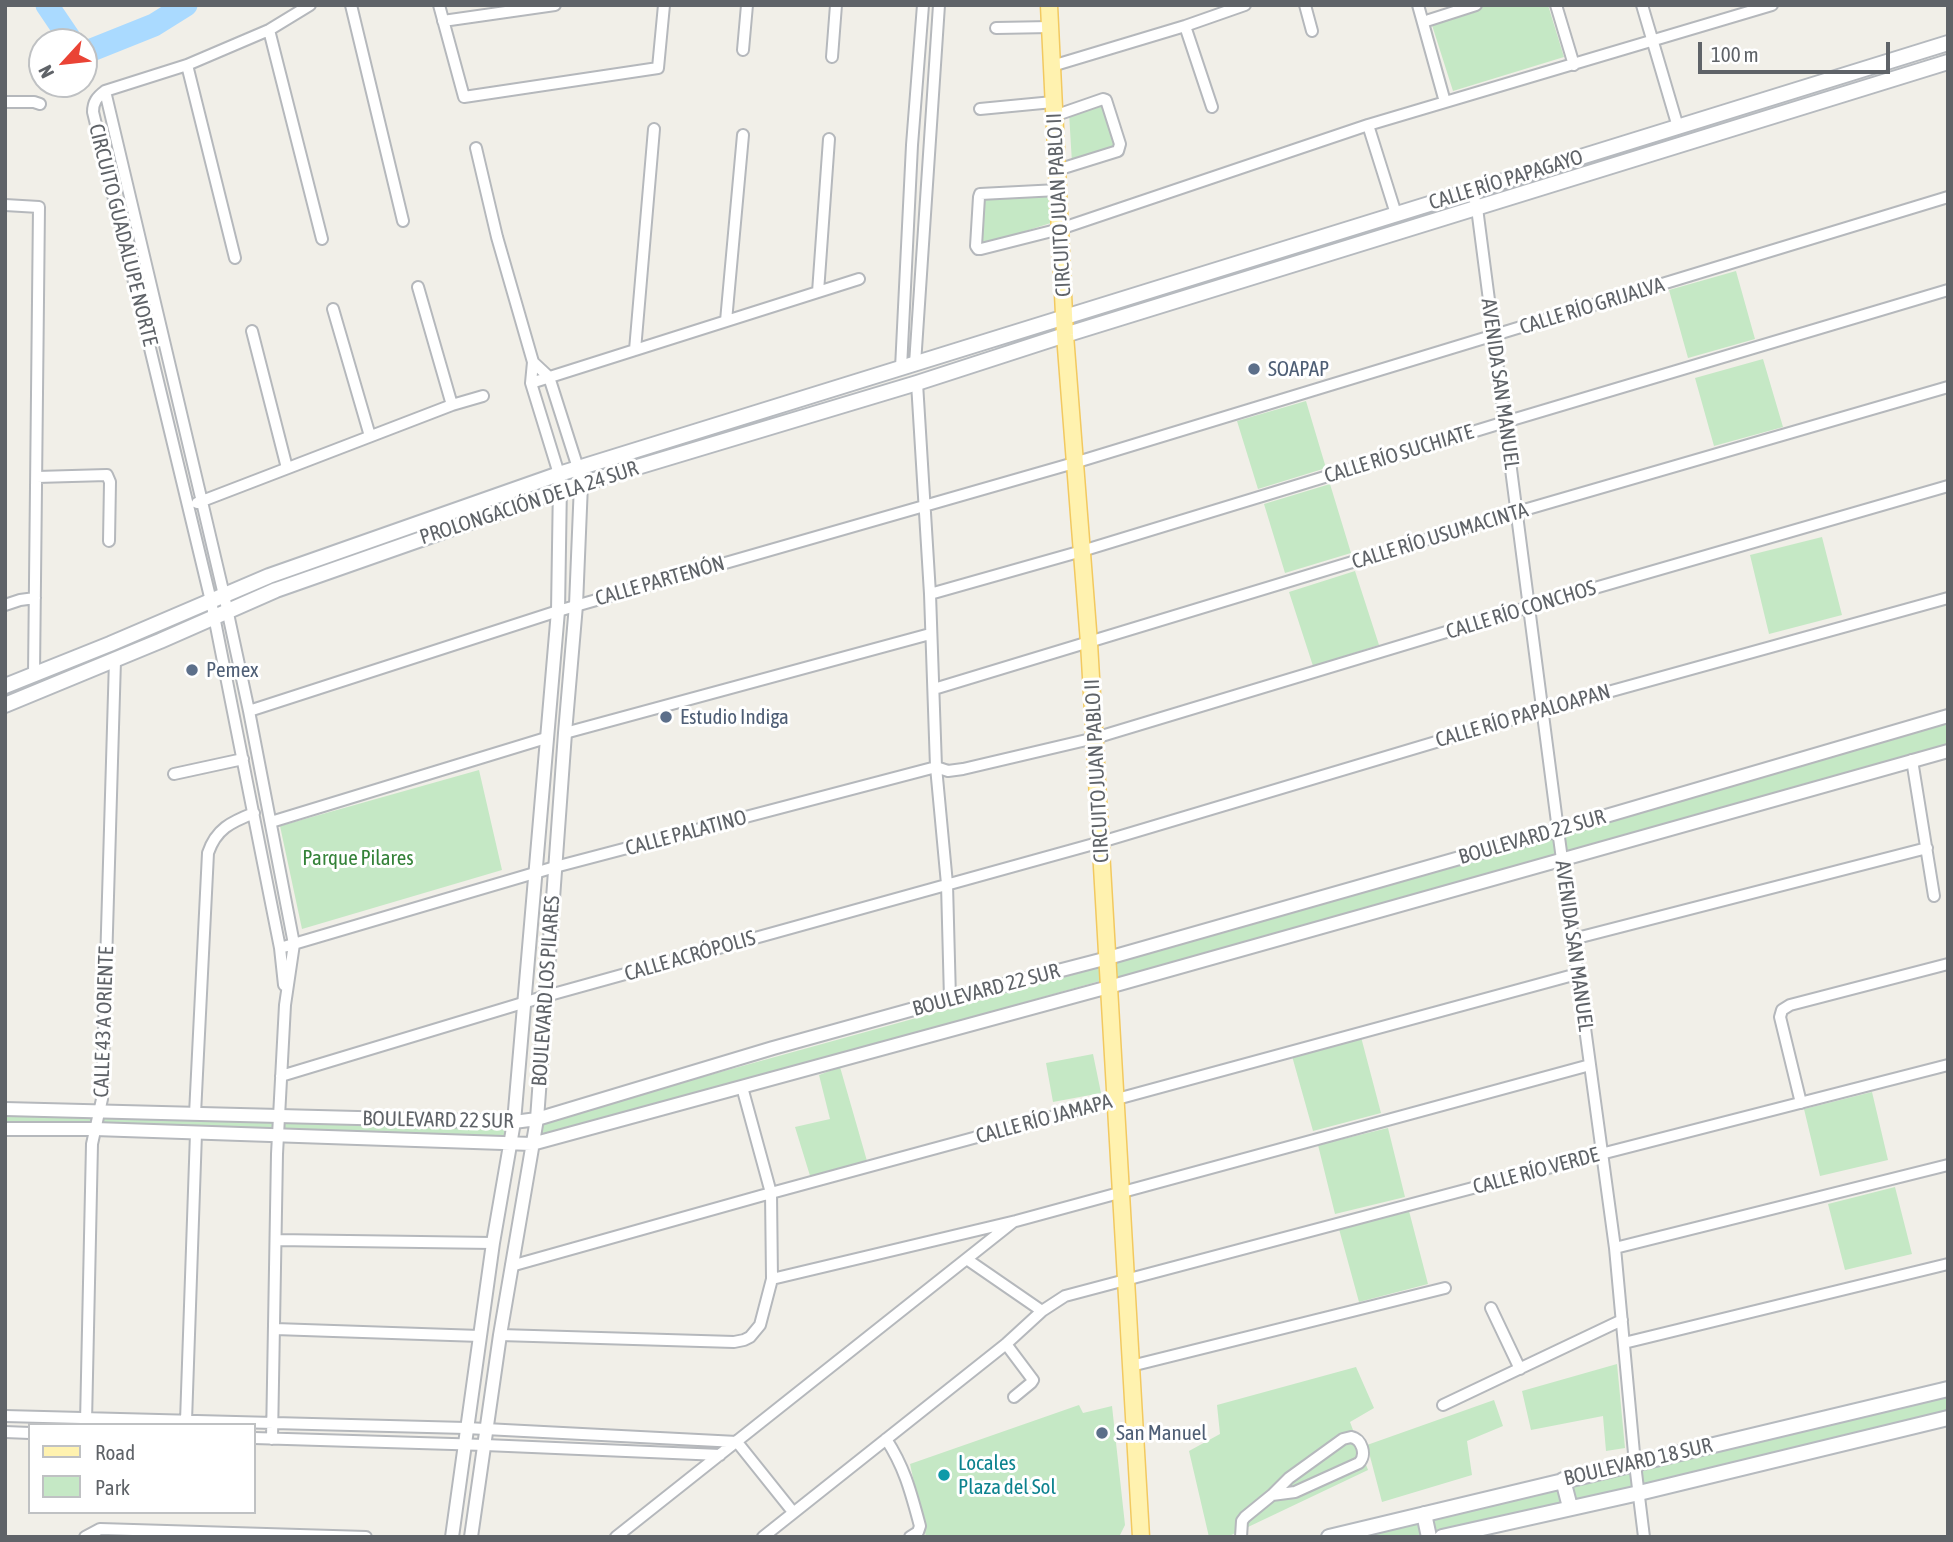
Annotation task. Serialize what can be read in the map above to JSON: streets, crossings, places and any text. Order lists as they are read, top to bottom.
{
  "streets": {
    "main road": [
      "CALLE RÍO PAPAGAYO",
      "CIRCUITO JUAN PABLO II",
      "PROLONGACIÓN DE LA 24 SUR",
      "BOULEVARD 18 SUR"
    ],
    "street": [
      "CIRCUITO GUADALUPE NORTE",
      "CALLE RÍO GRIJALVA",
      "AVENIDA SAN MANUEL",
      "CALLE RÍO SUCHIATE",
      "CALLE RÍO USUMACINTA",
      "CALLE PARTENÓN",
      "CALLE RÍO CONCHOS",
      "CALLE RÍO PAPALOAPAN",
      "CALLE PALATINO",
      "BOULEVARD 22 SUR",
      "CALLE ACRÓPOLIS",
      "BOULEVARD LOS PILARES",
      "CALLE 43 A ORIENTE",
      "CALLE RÍO JAMAPA",
      "CALLE RÍO VERDE"
    ]
  },
  "crossings": [
    ["CALLE RÍO PAPAGAYO", "CIRCUITO JUAN PABLO II"],
    ["CALLE RÍO PAPAGAYO", "AVENIDA SAN MANUEL"],
    ["CALLE RÍO PAPAGAYO", "PROLONGACIÓN DE LA 24 SUR"],
    ["CIRCUITO JUAN PABLO II", "CALLE RÍO GRIJALVA"],
    ["CIRCUITO JUAN PABLO II", "CALLE RÍO SUCHIATE"],
    ["CIRCUITO JUAN PABLO II", "PROLONGACIÓN DE LA 24 SUR"],
    ["CIRCUITO JUAN PABLO II", "CALLE RÍO USUMACINTA"],
    ["CIRCUITO JUAN PABLO II", "CALLE PARTENÓN"],
    ["CIRCUITO JUAN PABLO II", "CALLE RÍO CONCHOS"],
    ["CIRCUITO JUAN PABLO II", "CALLE RÍO PAPALOAPAN"],
    ["CIRCUITO JUAN PABLO II", "CALLE PALATINO"],
    ["CIRCUITO JUAN PABLO II", "BOULEVARD 22 SUR"],
    ["CIRCUITO JUAN PABLO II", "CALLE ACRÓPOLIS"],
    ["CIRCUITO JUAN PABLO II", "CALLE RÍO JAMAPA"],
    ["CIRCUITO JUAN PABLO II", "CALLE RÍO VERDE"],
    ["CIRCUITO GUADALUPE NORTE", "PROLONGACIÓN DE LA 24 SUR"],
    ["CALLE RÍO GRIJALVA", "AVENIDA SAN MANUEL"],
    ["CALLE RÍO GRIJALVA", "CALLE PARTENÓN"],
    ["AVENIDA SAN MANUEL", "CALLE RÍO SUCHIATE"],
    ["AVENIDA SAN MANUEL", "CALLE RÍO USUMACINTA"],
    ["AVENIDA SAN MANUEL", "CALLE RÍO CONCHOS"],
    ["AVENIDA SAN MANUEL", "CALLE RÍO PAPALOAPAN"],
    ["AVENIDA SAN MANUEL", "BOULEVARD 22 SUR"],
    ["AVENIDA SAN MANUEL", "CALLE RÍO JAMAPA"],
    ["AVENIDA SAN MANUEL", "CALLE RÍO VERDE"],
    ["AVENIDA SAN MANUEL", "BOULEVARD 18 SUR"],
    ["PROLONGACIÓN DE LA 24 SUR", "BOULEVARD LOS PILARES"],
    ["PROLONGACIÓN DE LA 24 SUR", "CALLE 43 A ORIENTE"],
    ["CALLE PARTENÓN", "BOULEVARD LOS PILARES"],
    ["CALLE RÍO CONCHOS", "CALLE PALATINO"],
    ["CALLE RÍO PAPALOAPAN", "CALLE ACRÓPOLIS"],
    ["CALLE PALATINO", "BOULEVARD LOS PILARES"],
    ["BOULEVARD 22 SUR", "BOULEVARD LOS PILARES"],
    ["BOULEVARD 22 SUR", "CALLE 43 A ORIENTE"],
    ["CALLE ACRÓPOLIS", "BOULEVARD LOS PILARES"],
    ["BOULEVARD LOS PILARES", "CALLE RÍO JAMAPA"]
  ],
  "parks": ["Parque Pilares"],
  "places": [
    "SOAPAP",
    "Pemex",
    "Estudio Indiga",
    "San Manuel",
    "Locales Plaza del Sol"
  ],
  "legend": ["Road", "Park"],
  "scale_bar": "100 m",
  "north": "bottom left"
}
